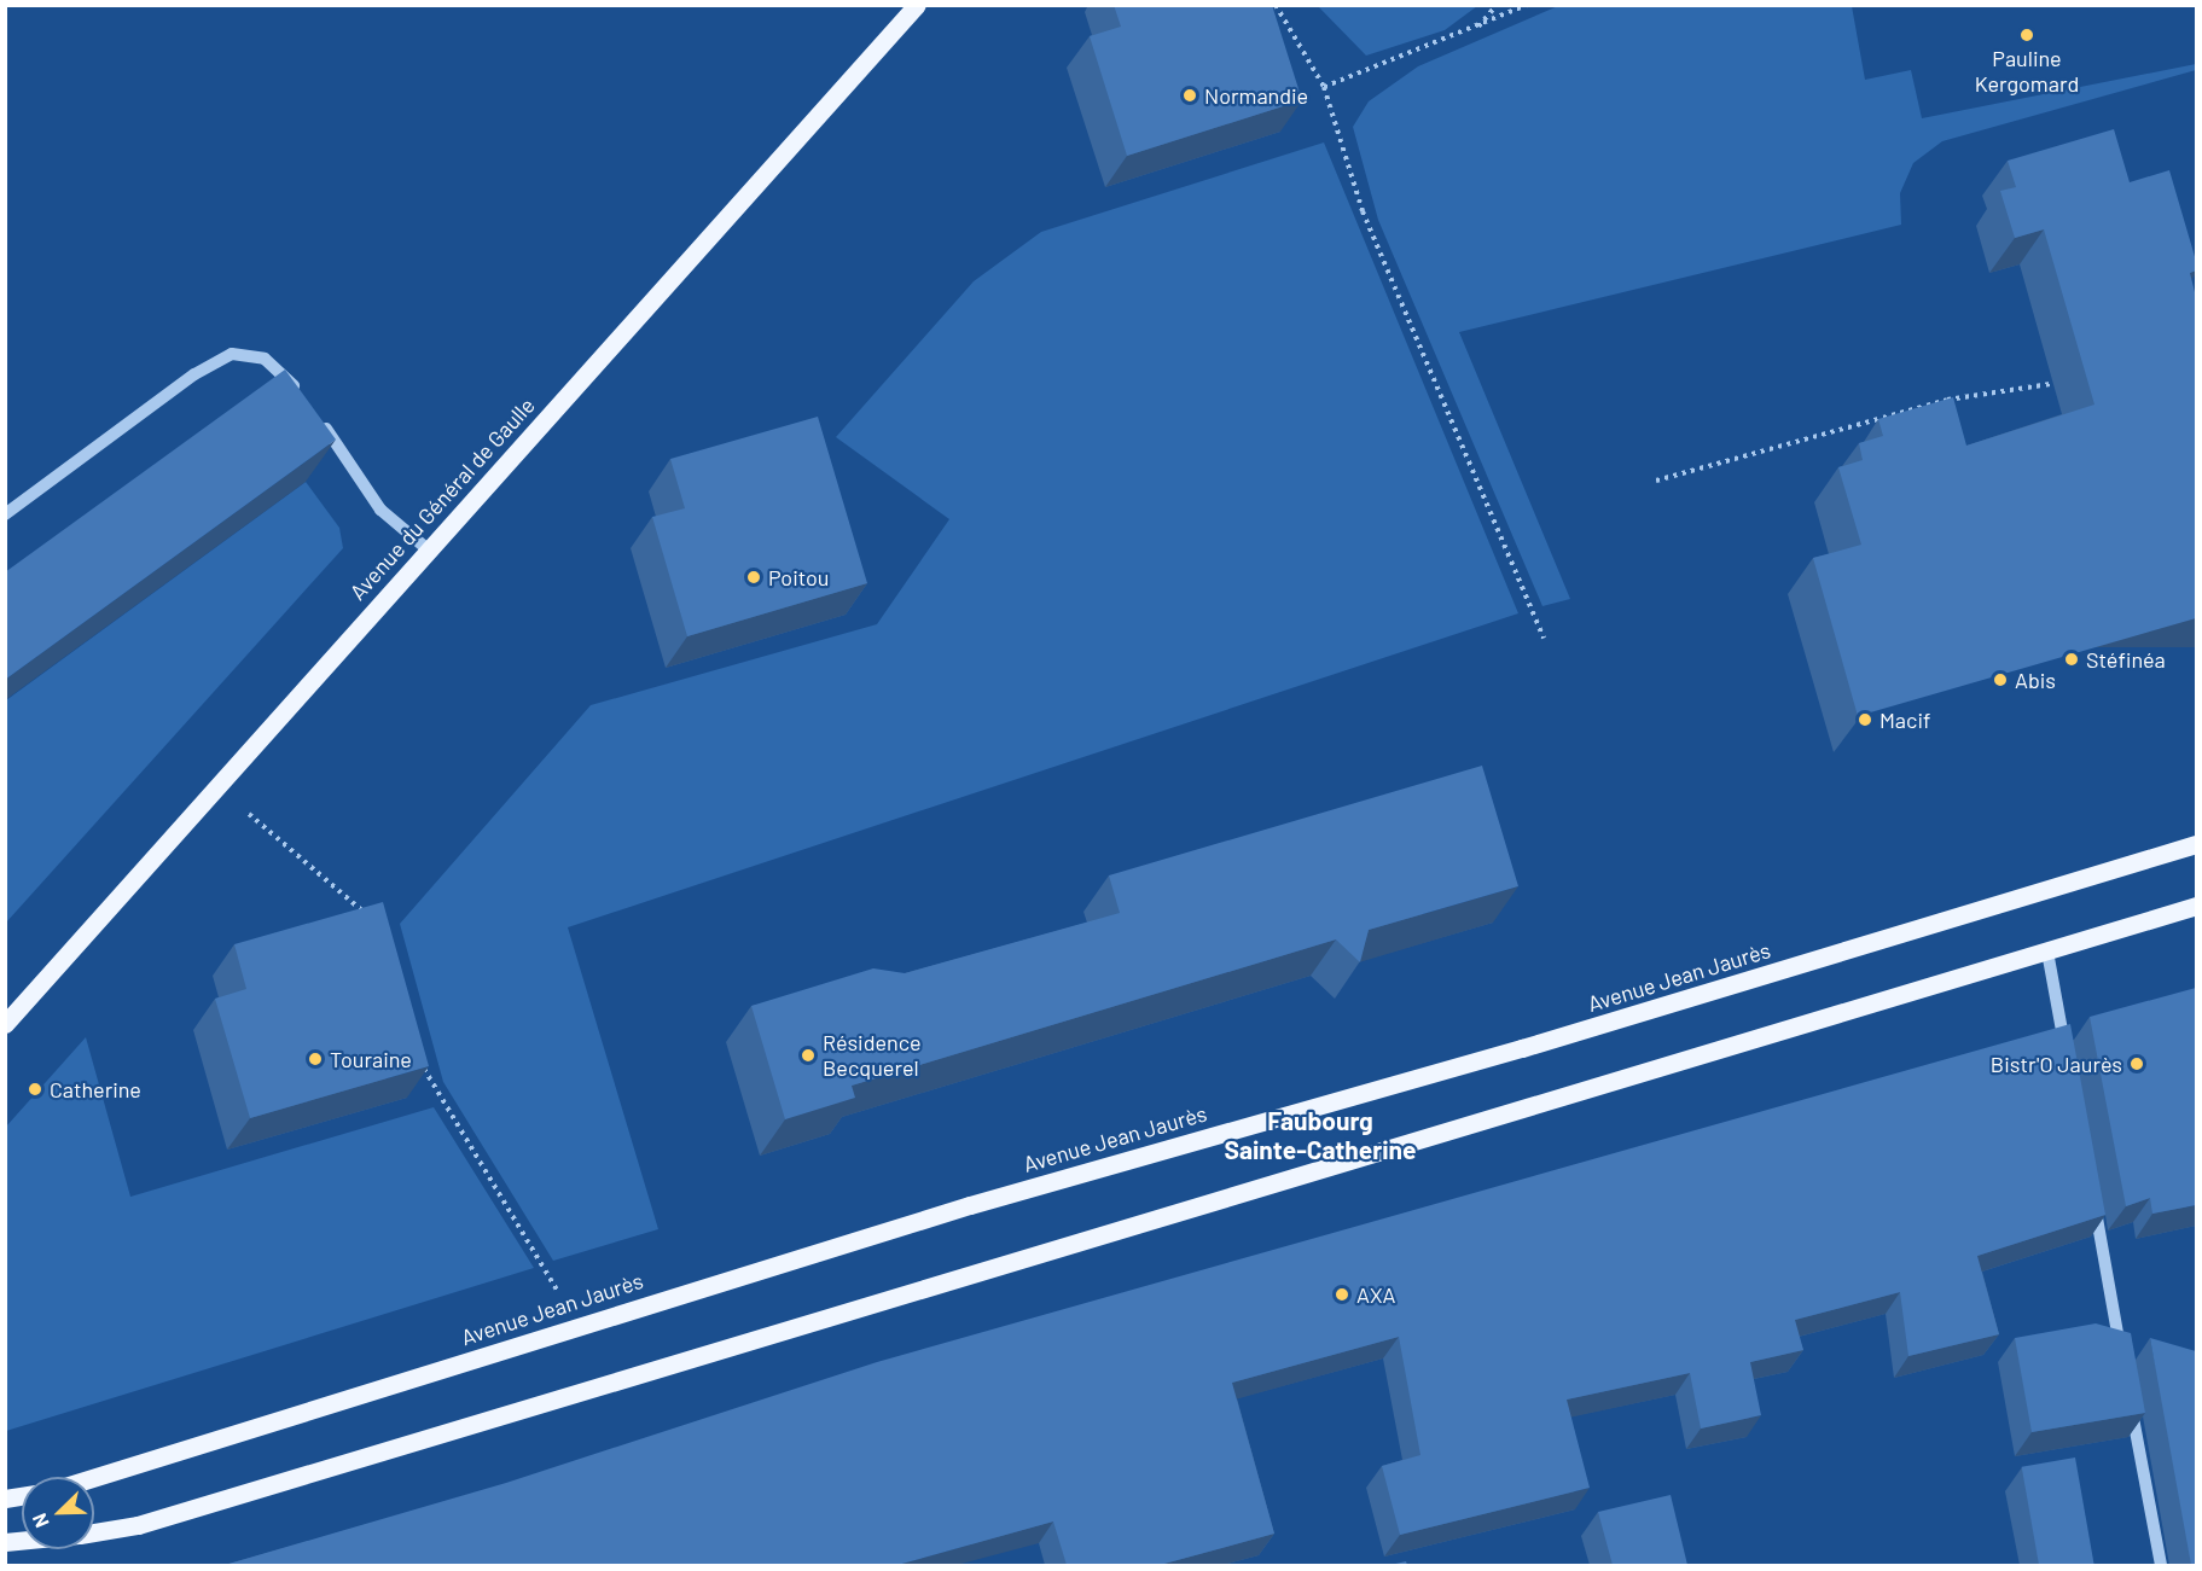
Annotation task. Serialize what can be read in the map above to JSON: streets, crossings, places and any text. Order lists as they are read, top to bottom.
{
  "streets": {
    "main road": ["Avenue du Général de Gaulle", "Avenue Jean Jaurès"]
  },
  "districts": ["Faubourg Sainte-Catherine"],
  "places": [
    "Pauline Kergomard",
    "Normandie",
    "Poitou",
    "Stéfinéa",
    "Abis",
    "Macif",
    "Résidence Becquerel",
    "Touraine",
    "Bistr'O Jaurès",
    "Catherine",
    "AXA"
  ],
  "north": "bottom left"
}
